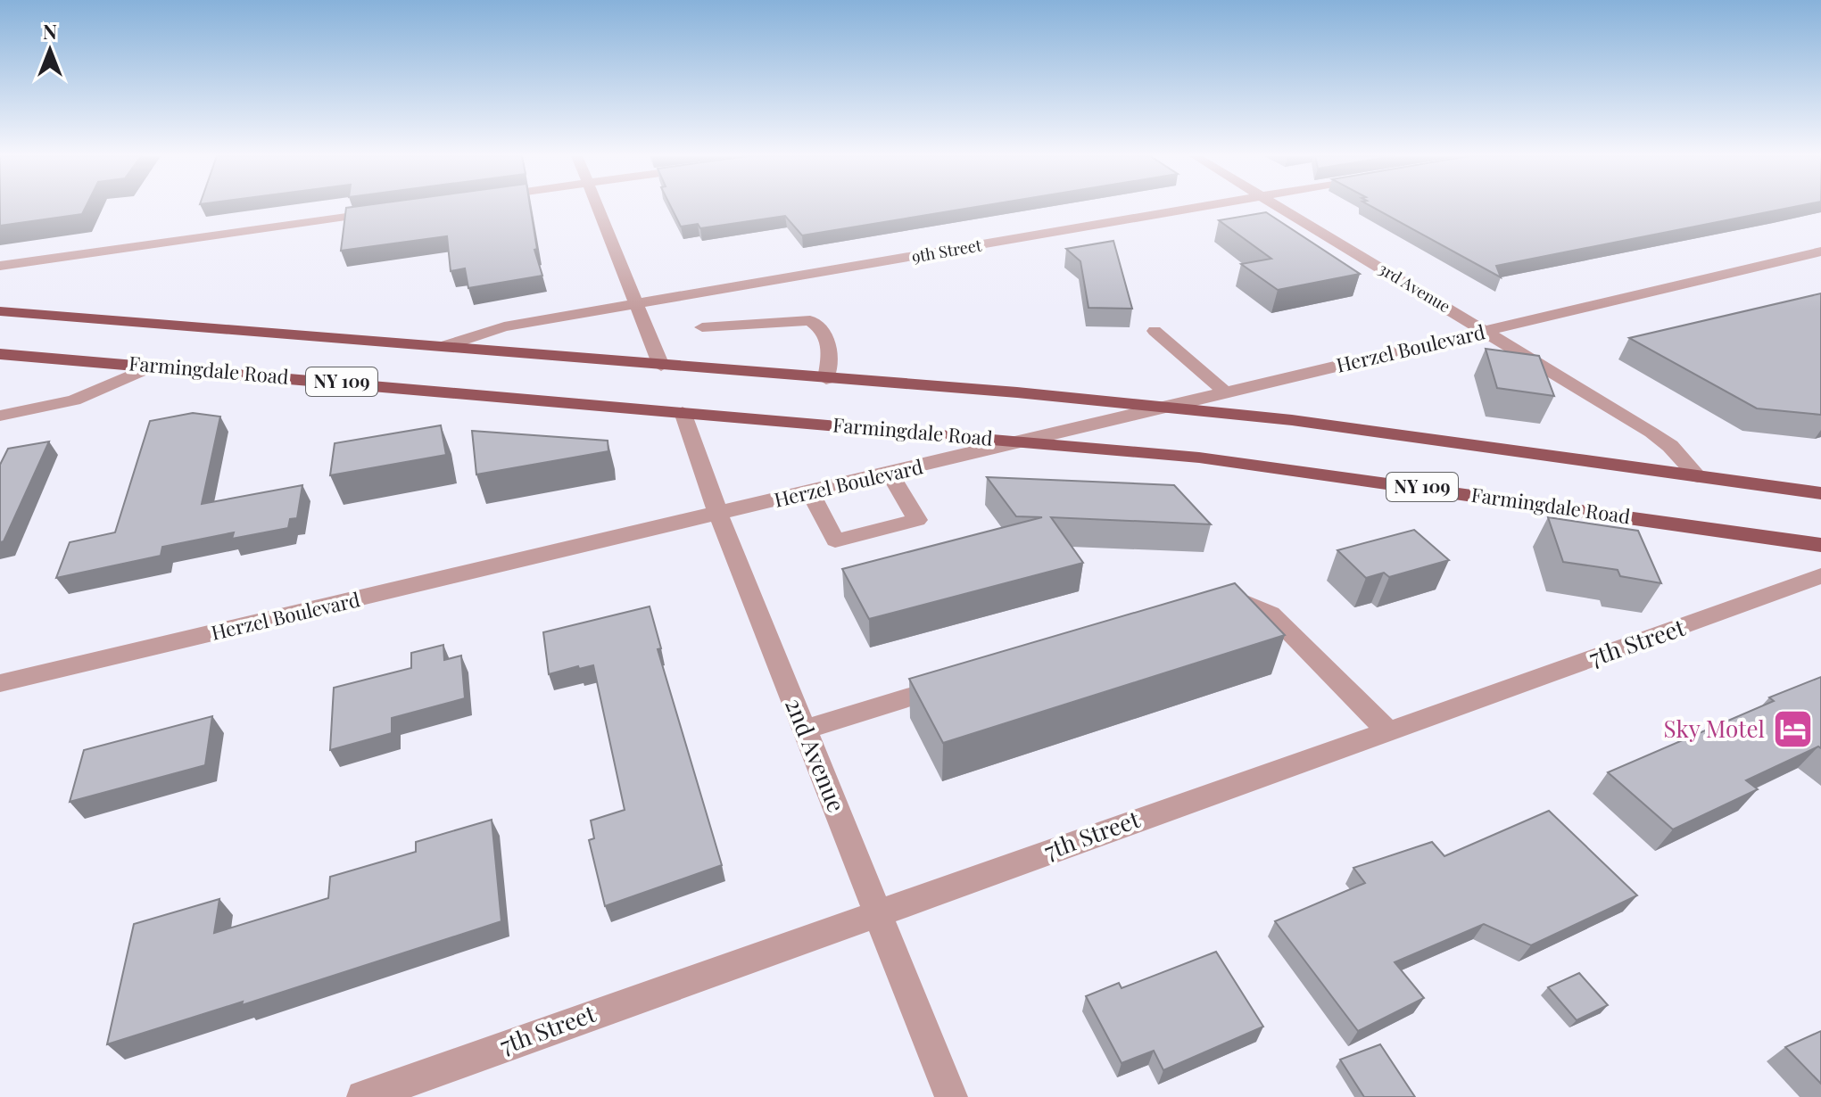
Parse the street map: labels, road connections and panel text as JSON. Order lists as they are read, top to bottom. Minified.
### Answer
{"streets":{"main road":["Farmingdale Road","NY 109"],"street":["9th Street","3rd Avenue","Herzel Boulevard","7th Street","2nd Avenue"]},"crossings":[["9th Street","NY 109"],["3rd Avenue","Herzel Boulevard"],["3rd Avenue","NY 109"],["Herzel Boulevard","Farmingdale Road"],["Herzel Boulevard","NY 109"],["Herzel Boulevard","2nd Avenue"],["Farmingdale Road","2nd Avenue"],["7th Street","2nd Avenue"]],"places":{"hotel":["Sky Motel"]},"north":"top"}
